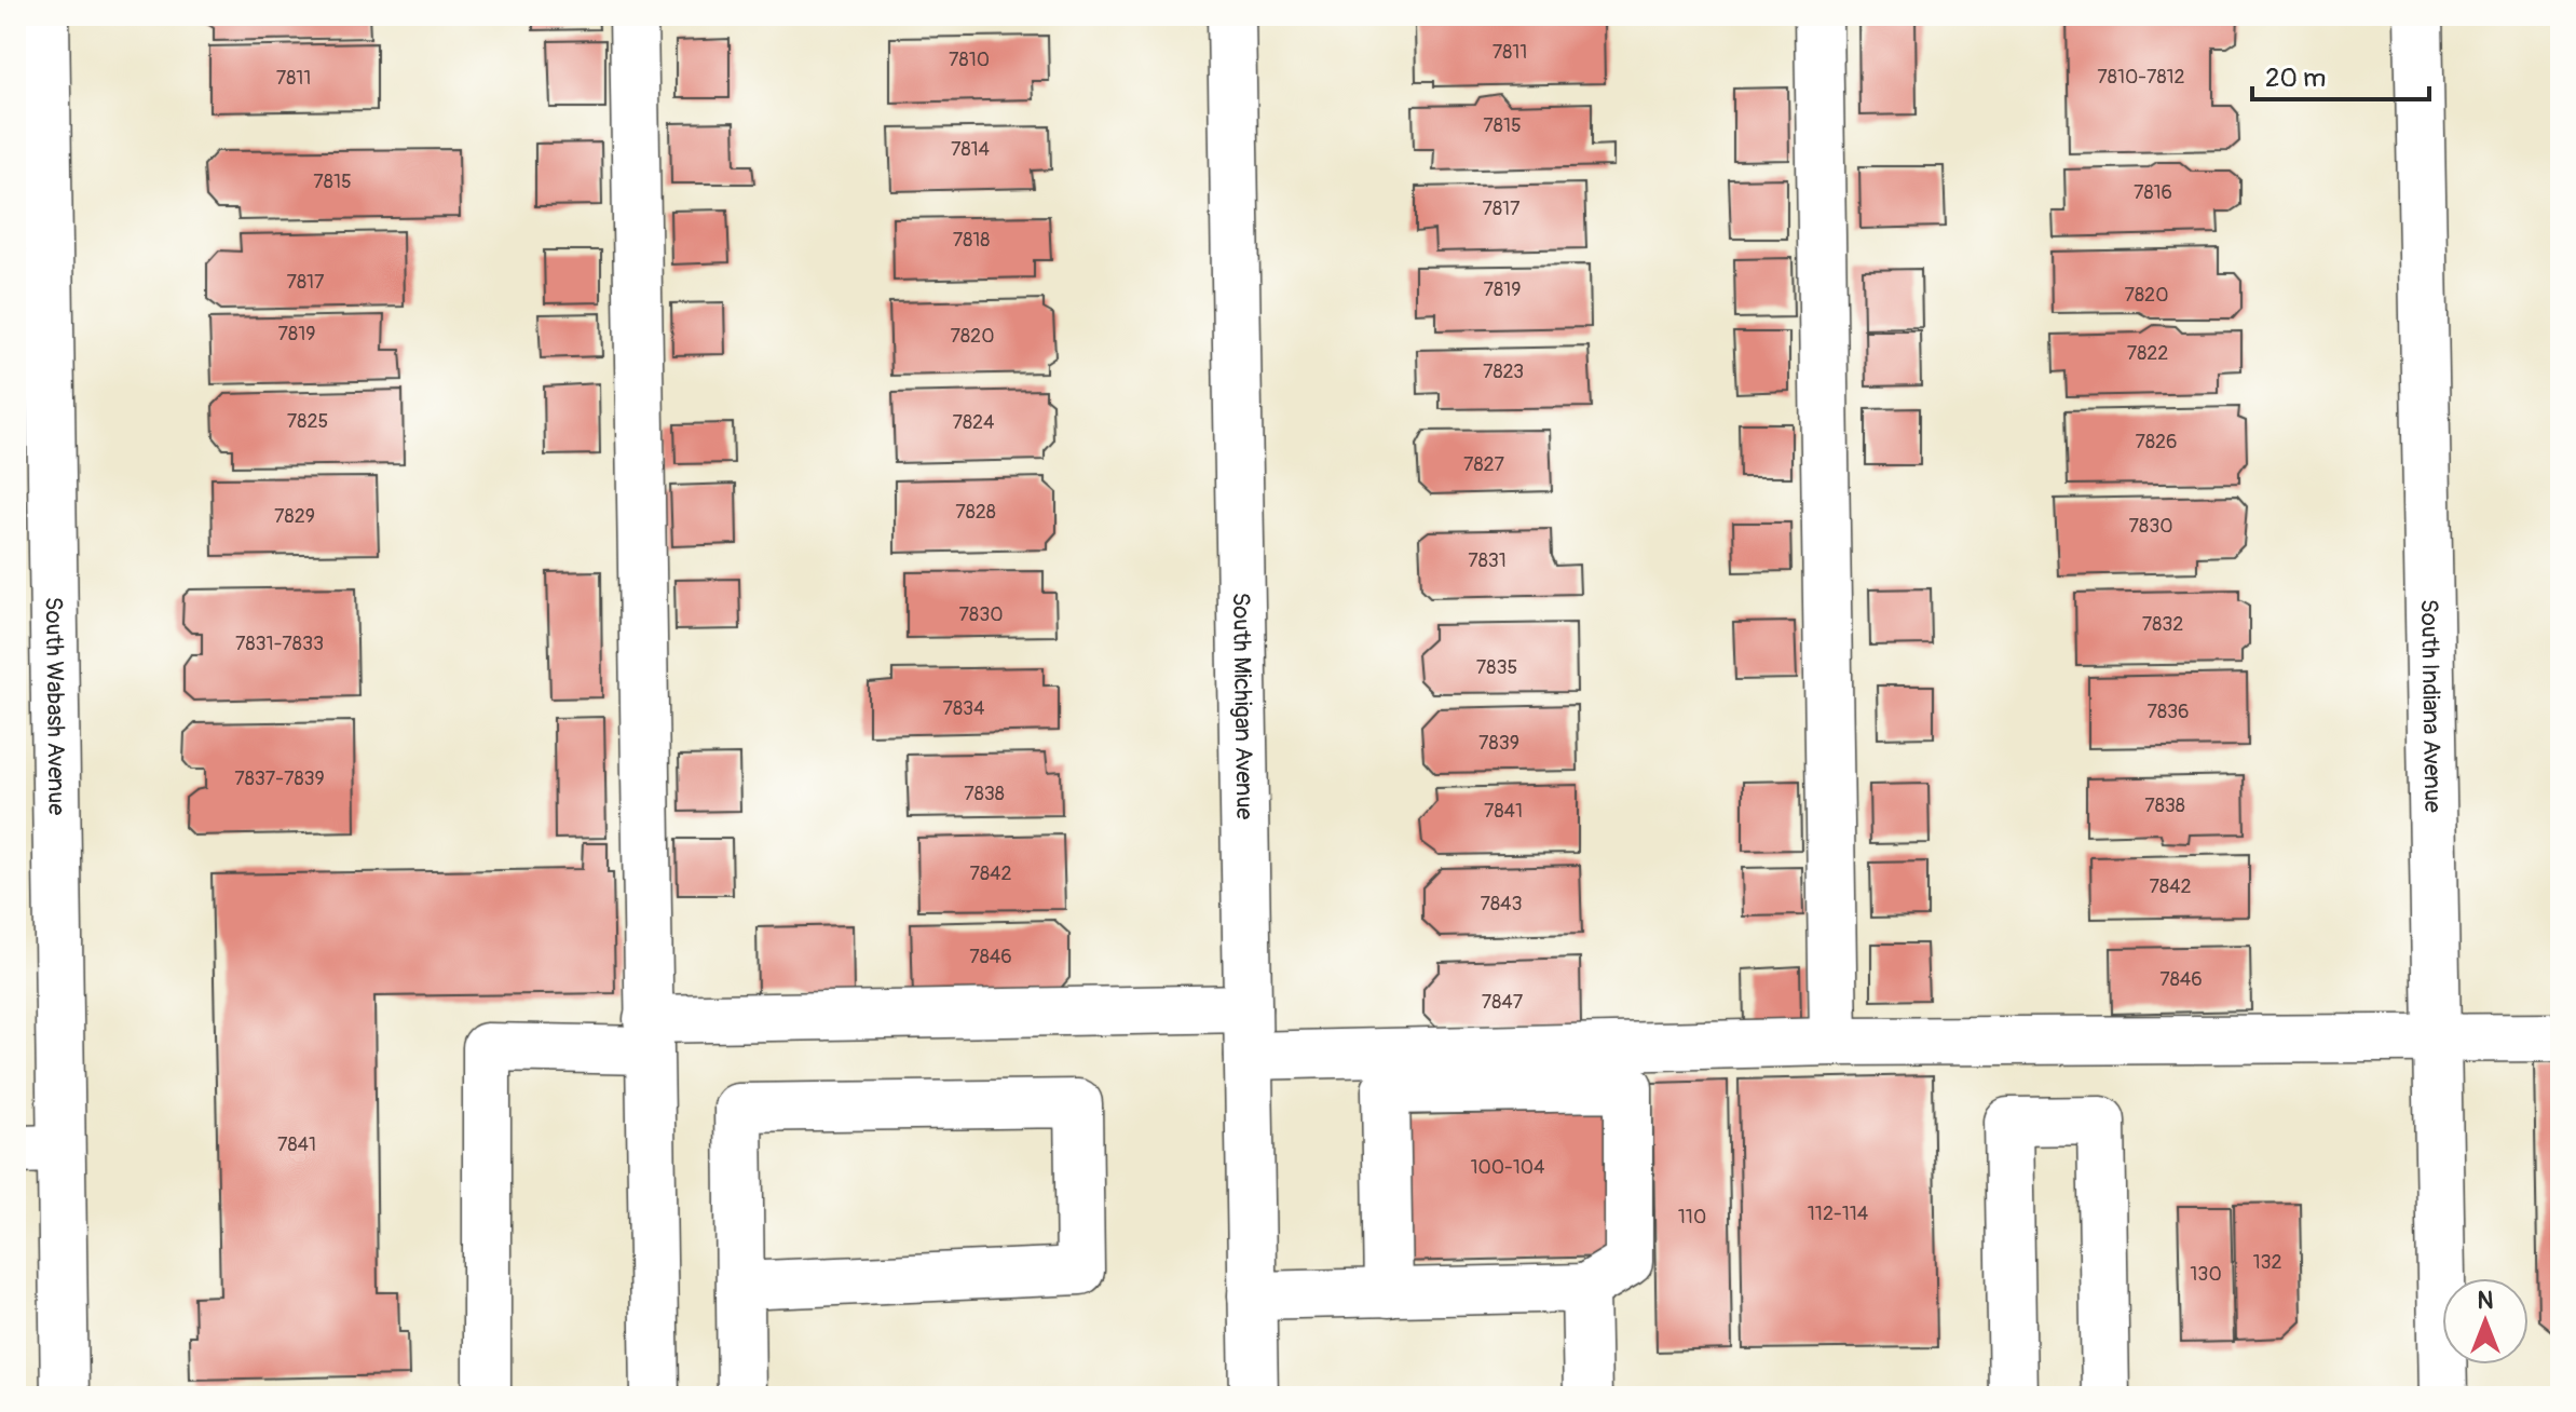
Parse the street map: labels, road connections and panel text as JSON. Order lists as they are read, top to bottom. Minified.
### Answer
{"streets":{"street":["South Wabash Avenue","South Michigan Avenue","South Indiana Avenue"]},"house_numbers":["7811","7810","7810-7812","7811","7815","7814","7815","7816","7817","7818","7817","7819","7820","7819","7820","7822","7823","7825","7824","7826","7827","7828","7829","7830","7831","7830","7832","7831-7833","7835","7834","7836","7839","7837-7839","7838","7838","7841","7842","7842","7843","7846","7846","7847","7841","100-104","112-114","110","132","130"],"scale_bar":"20 m","north":"top"}
